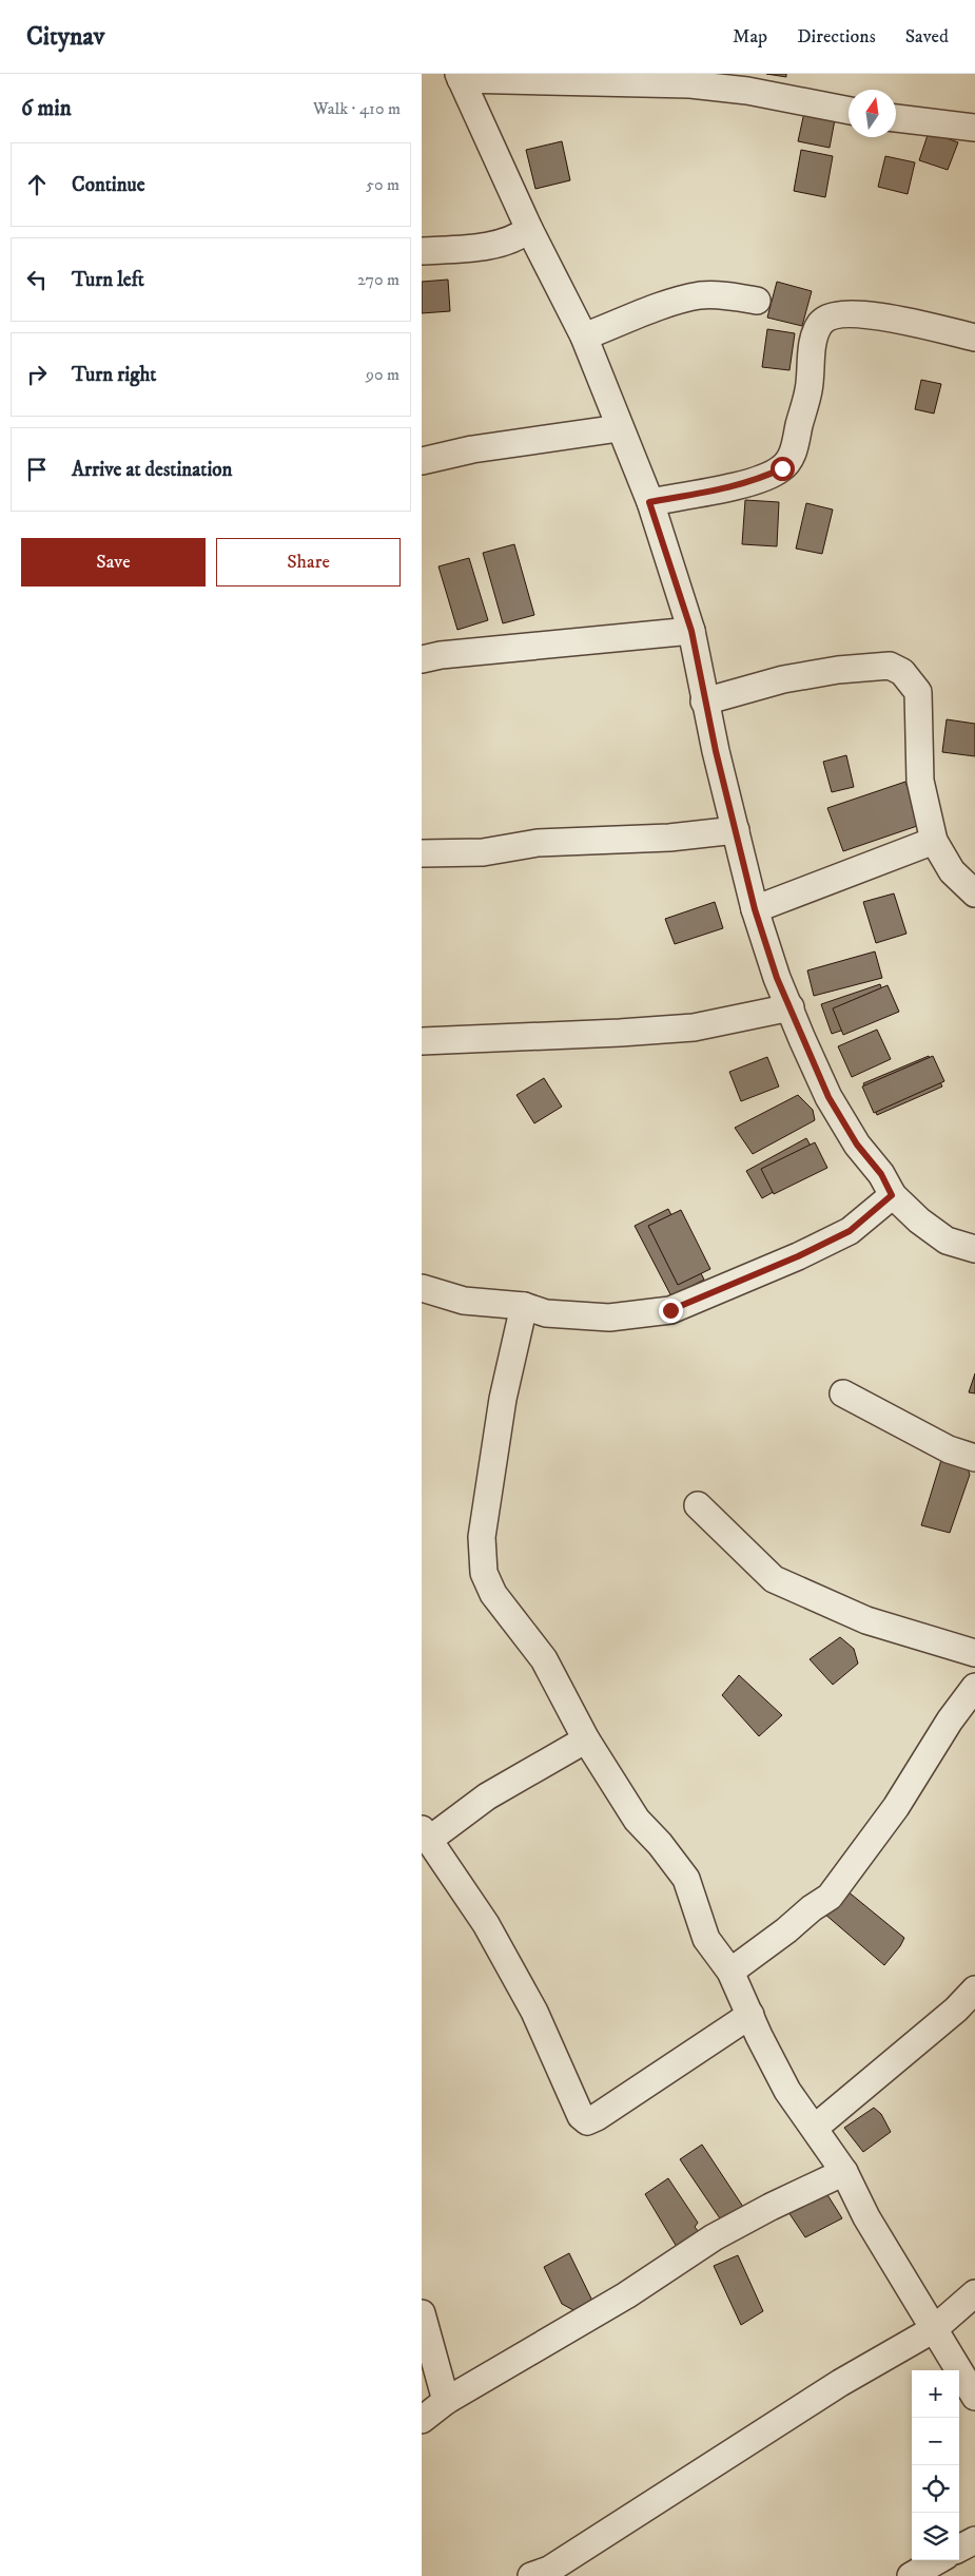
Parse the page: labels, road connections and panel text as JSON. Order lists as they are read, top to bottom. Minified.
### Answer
{"north":"top","page":{"header":"Citynav","nav":["Map","Directions","Saved"],"heading":["6 min","Walk · 410 m"],"list":[["Continue","50 m"],["Turn left","270 m"],["Turn right","90 m"],"Arrive at destination"],"buttons":["Save","Share"],"map_buttons":["+","−"]}}
